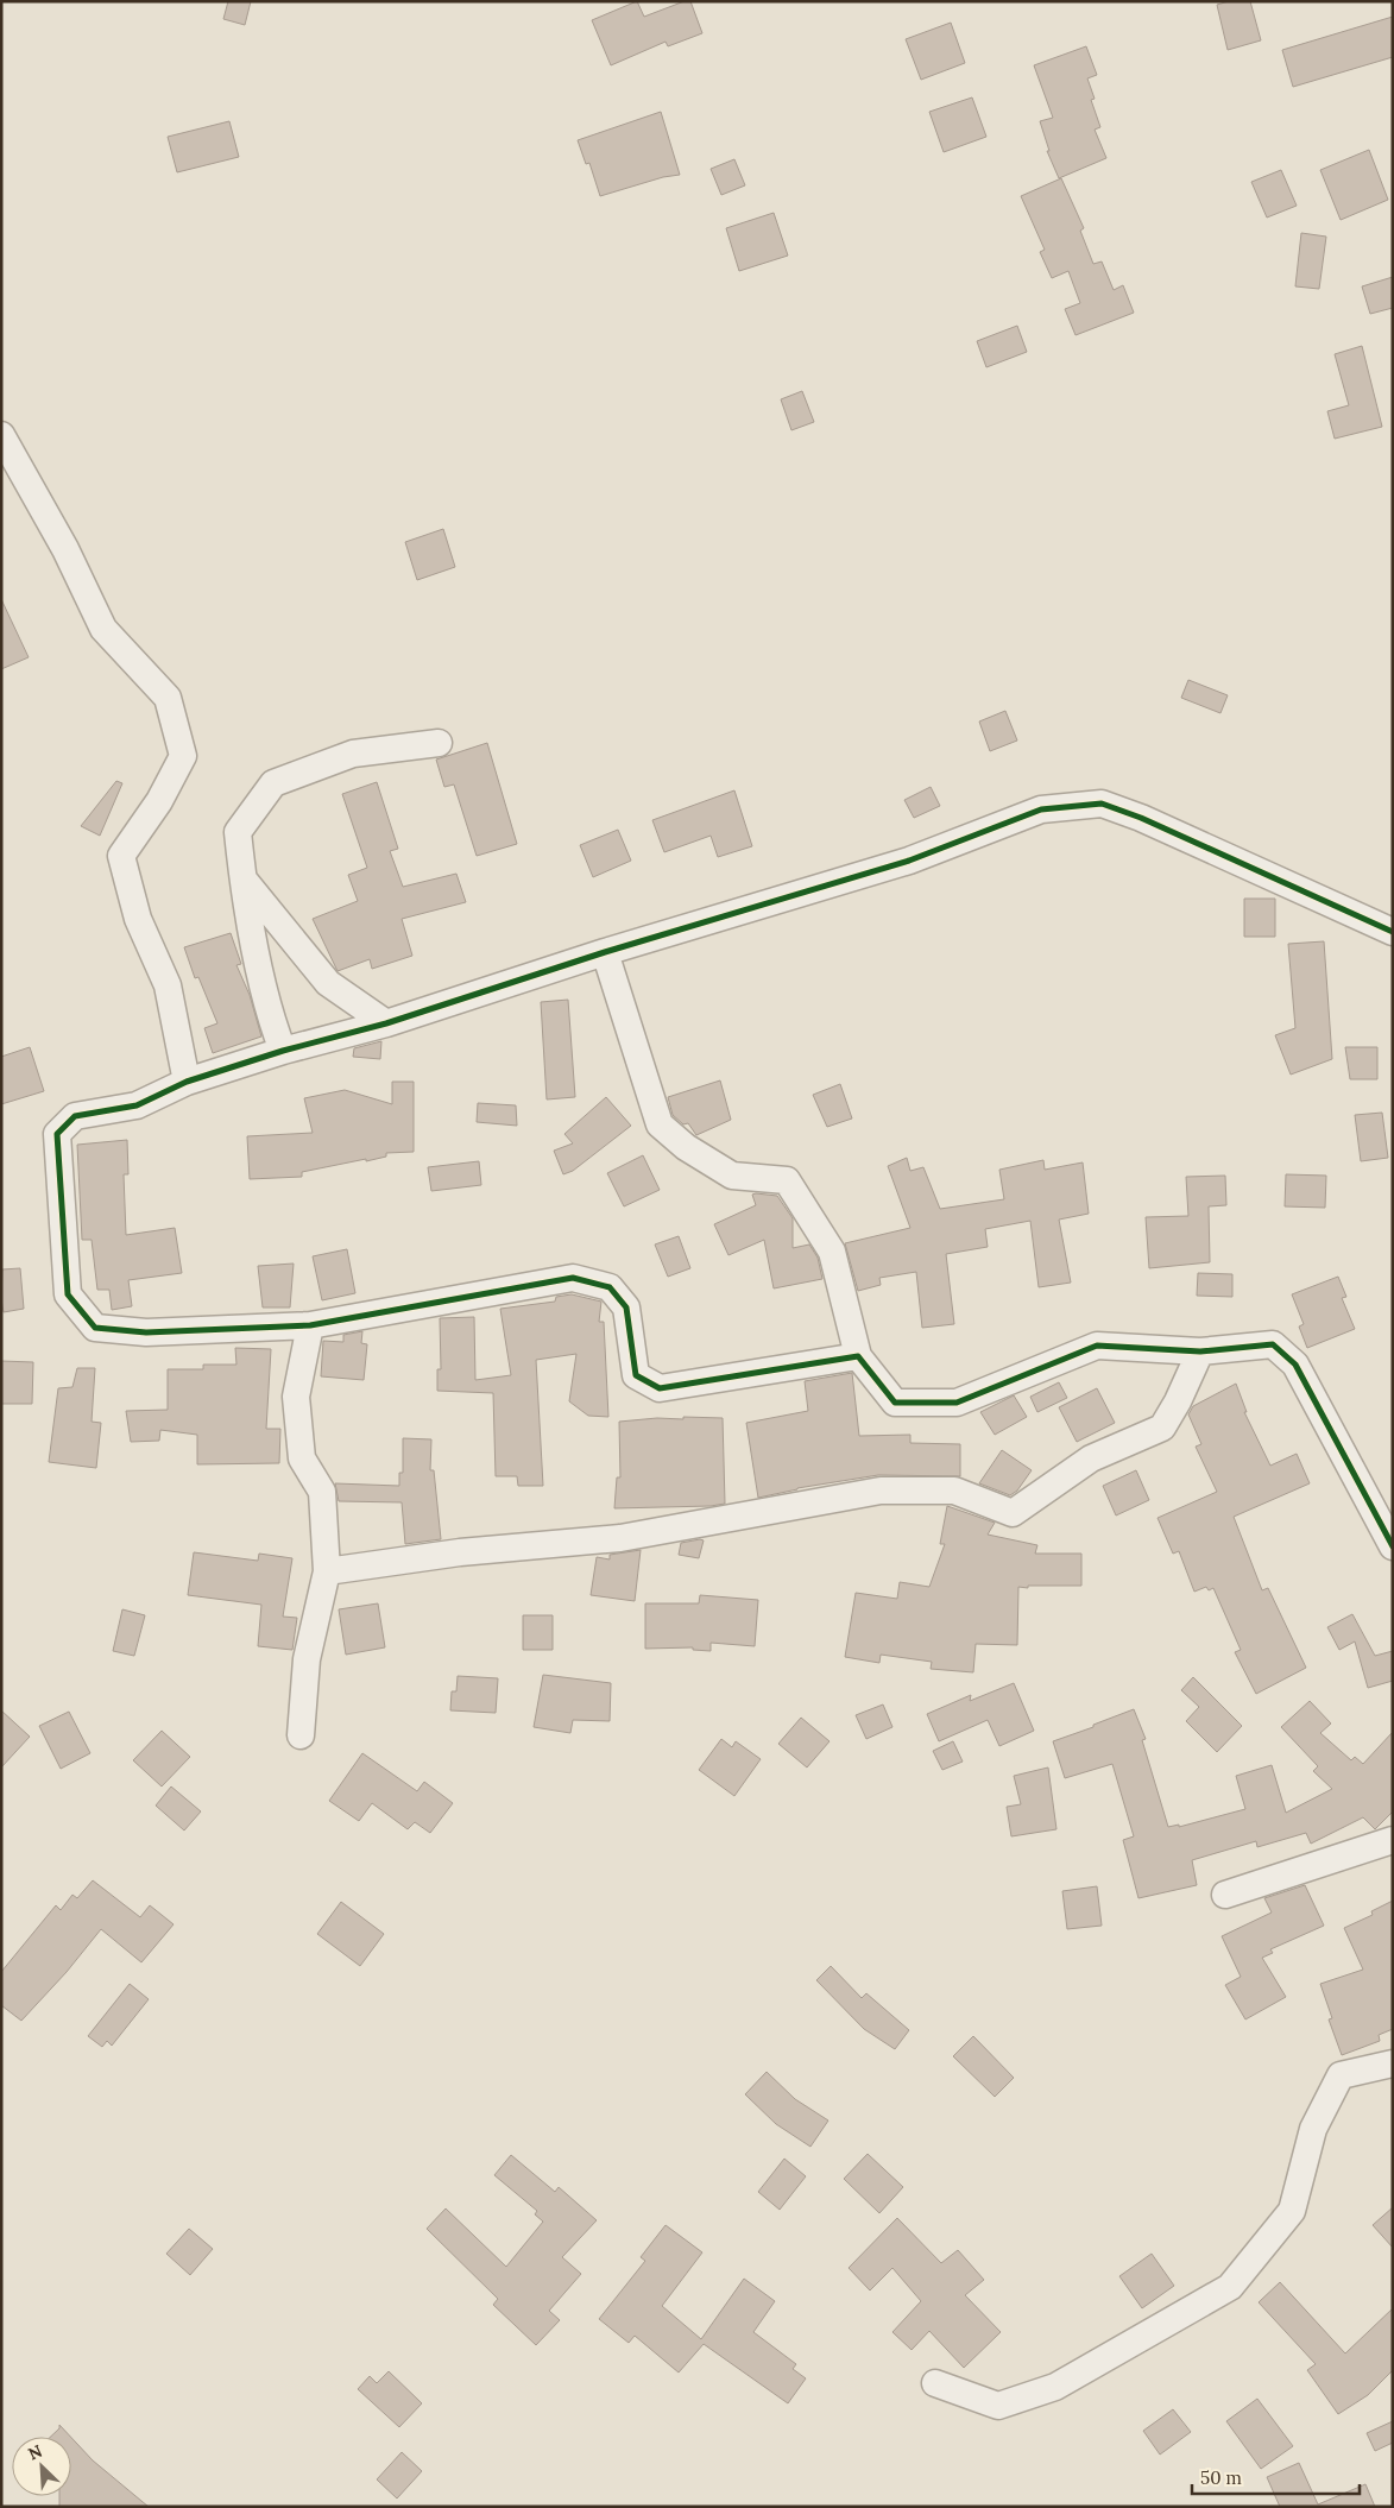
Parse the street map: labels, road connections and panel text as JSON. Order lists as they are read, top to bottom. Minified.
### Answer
{"scale_bar":"50 m","north":"top left"}
